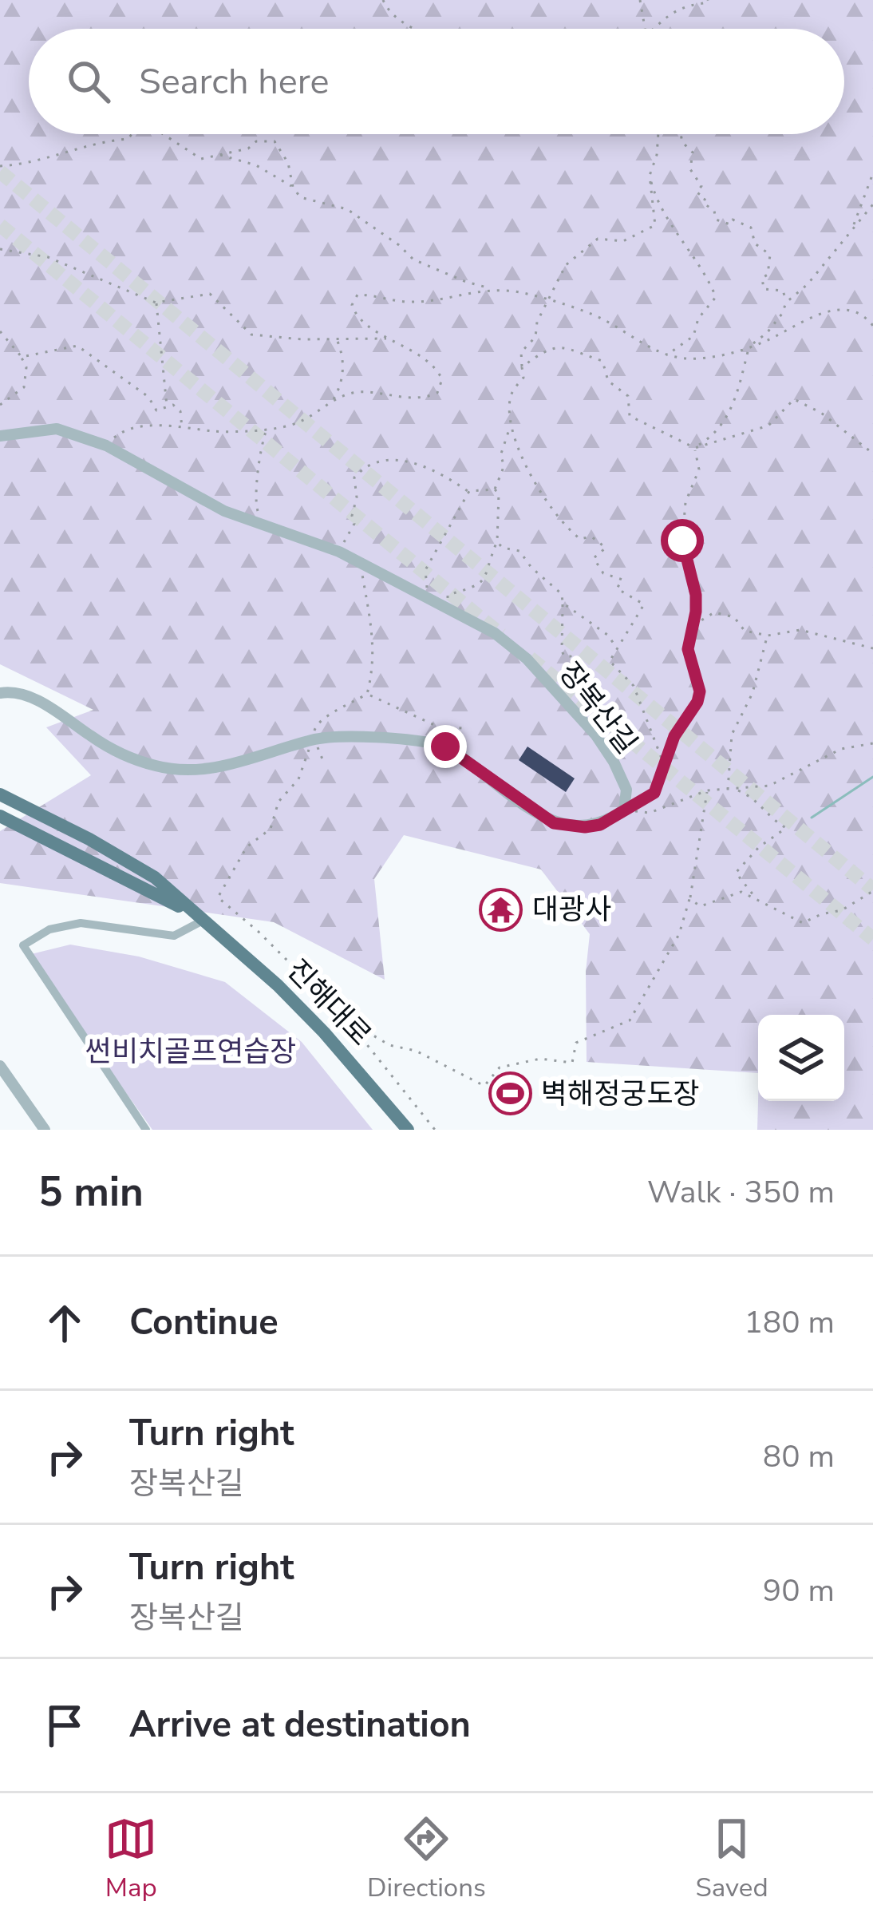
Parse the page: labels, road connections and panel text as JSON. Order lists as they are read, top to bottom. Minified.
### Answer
{"streets":{"main road":["진해대로"],"street":["장복산길"]},"parks":["썬비치골프연습장"],"places":{"temple":["대광사"],"sports":["벽해정궁도장"]},"page":{"search":"Search here","heading":["5 min","Walk · 350 m"],"list":[["Continue","180 m"],["Turn right","장복산길","80 m"],["Turn right","장복산길","90 m"],"Arrive at destination"],"nav":["Map","Directions","Saved"]}}
